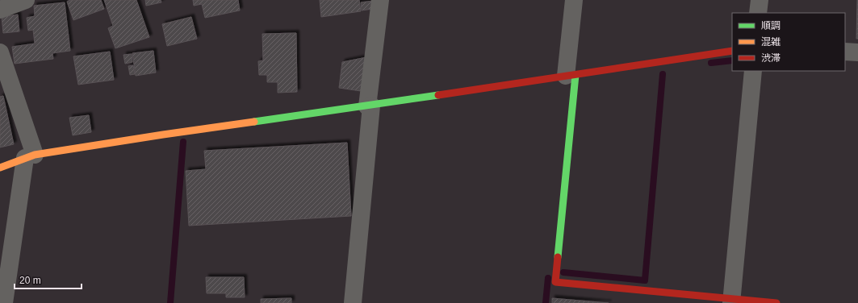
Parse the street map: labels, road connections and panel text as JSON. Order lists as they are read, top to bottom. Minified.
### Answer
{"legend":["順調","混雑","渋滞"],"scale_bar":"20 m"}
